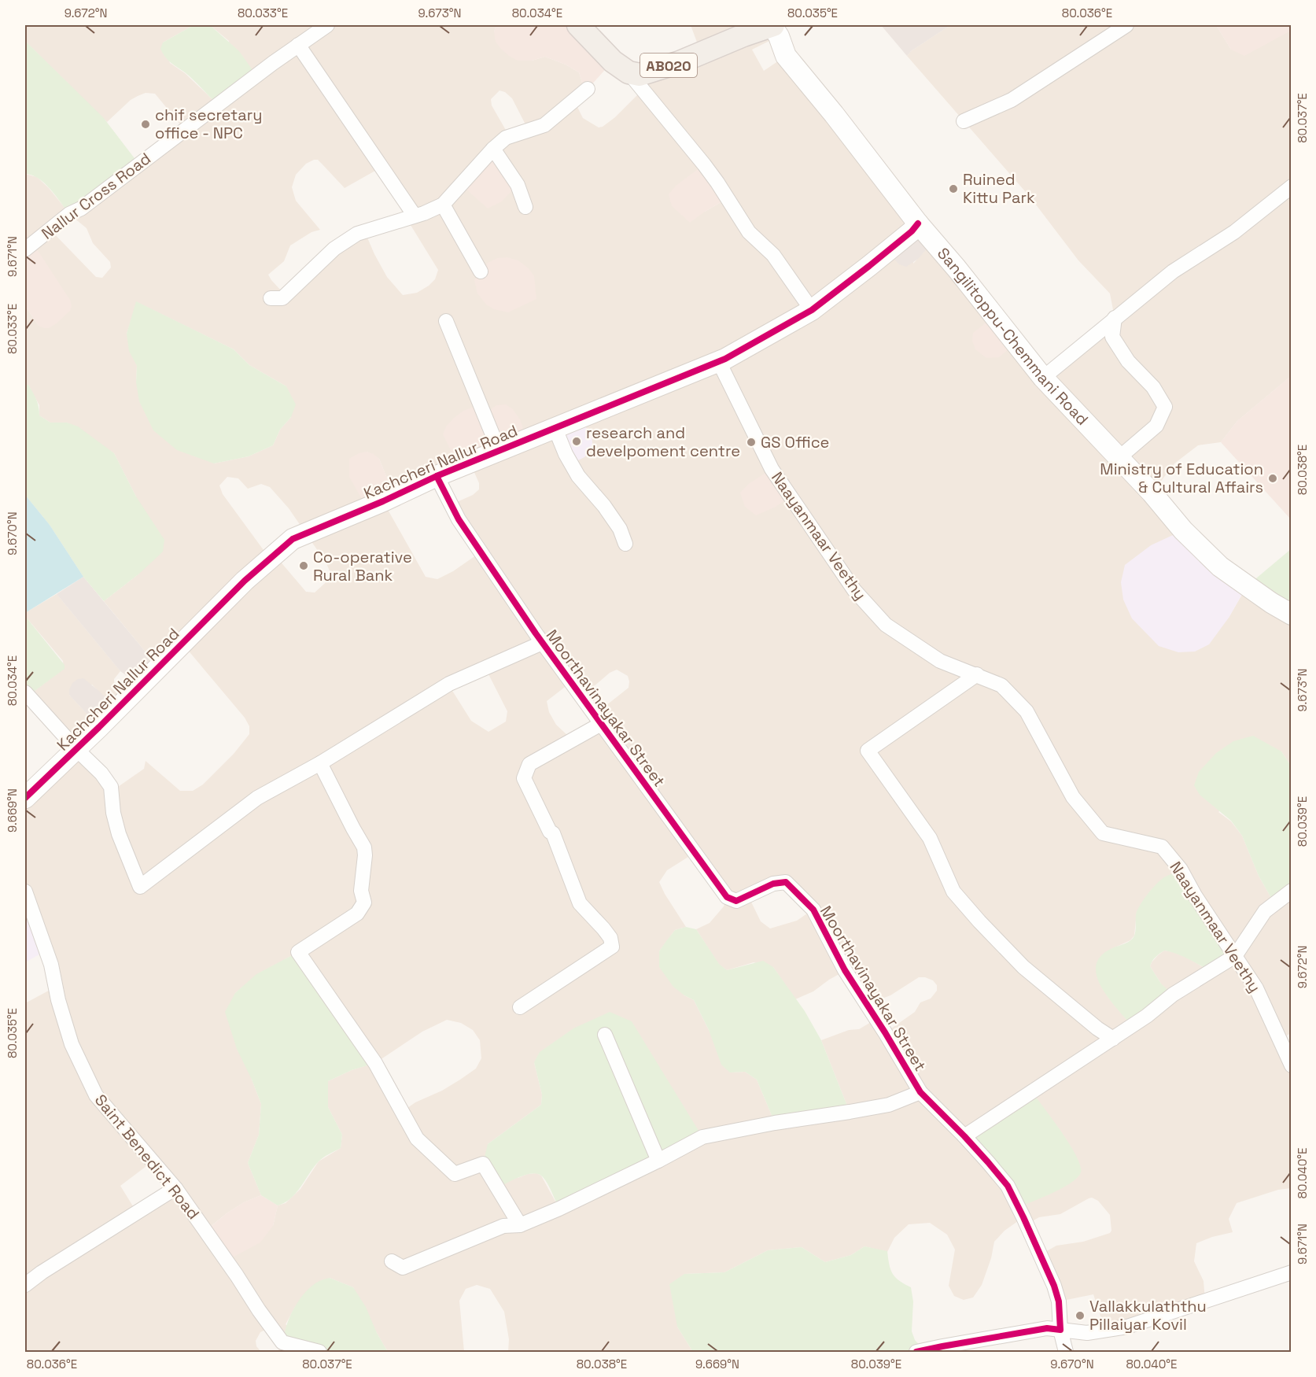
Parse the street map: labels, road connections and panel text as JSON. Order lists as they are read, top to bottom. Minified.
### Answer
{"streets":{"main road":["AB020"],"street":["Nallur Cross Road","Sangilitoppu-Chemmani Road","Kachcheri Nallur Road","Naayanmaar Veethy","Moorthavinayakar Street","Saint Benedict Road"]},"crossings":[["AB020","Sangilitoppu-Chemmani Road"],["Sangilitoppu-Chemmani Road","Kachcheri Nallur Road"],["Kachcheri Nallur Road","Naayanmaar Veethy"],["Kachcheri Nallur Road","Moorthavinayakar Street"]],"places":["chif secretary office - NPC","Ruined Kittu Park","research and develpoment centre","GS Office","Ministry of Education & Cultural Affairs","Co-operative Rural Bank","Vallakkulaththu Pillaiyar Kovil"],"coordinates":["9.672°N","80.033°E","9.673°N","80.034°E","80.035°E","80.036°E","80.037°E","9.671°N","80.038°E","9.670°N","9.669°N","80.039°E","80.040°E"]}
